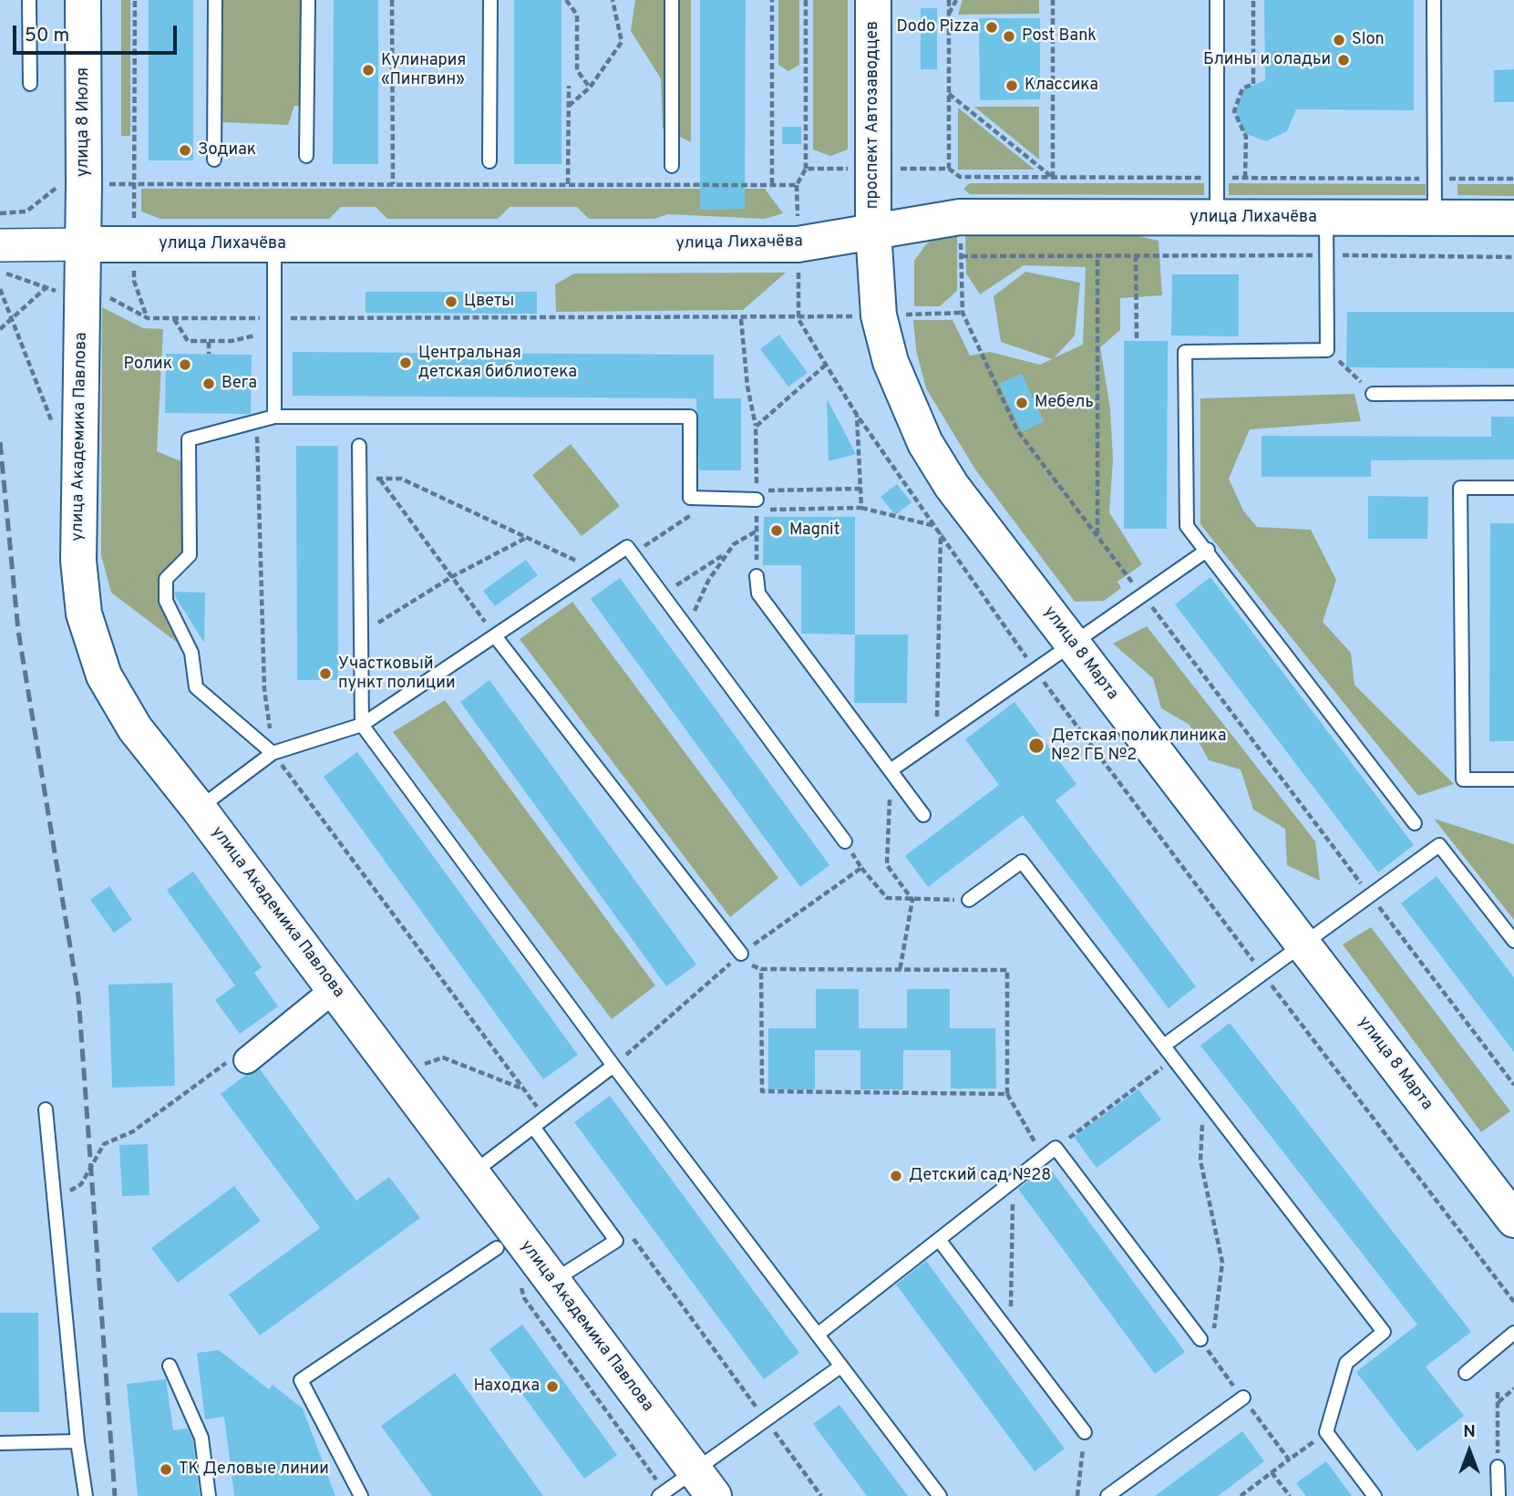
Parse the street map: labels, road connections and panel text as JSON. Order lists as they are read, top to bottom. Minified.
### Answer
{"streets":{"main road":["проспект Автозаводцев","улица 8 Июля","улица Лихачёва","улица Академика Павлова","улица 8 Марта"]},"crossings":[["проспект Автозаводцев","улица Лихачёва"],["проспект Автозаводцев","улица 8 Марта"],["улица 8 Июля","улица Лихачёва"],["улица 8 Июля","улица Академика Павлова"],["улица Лихачёва","улица Академика Павлова"],["улица Лихачёва","улица 8 Марта"]],"places":["Dodo Pizza","Post Bank","Slon","Блины и оладьи","Кулинария «Пингвин»","Классика","Зодиак","Цветы","Центральная детская библиотека","Ролик","Вега","Мебель","Magnit","Участковый пункт полиции","Детская поликлиника №2 ГБ №2","Детский сад №28","Находка","ТК Деловые линии"],"scale_bar":"50 m","north":"top"}
